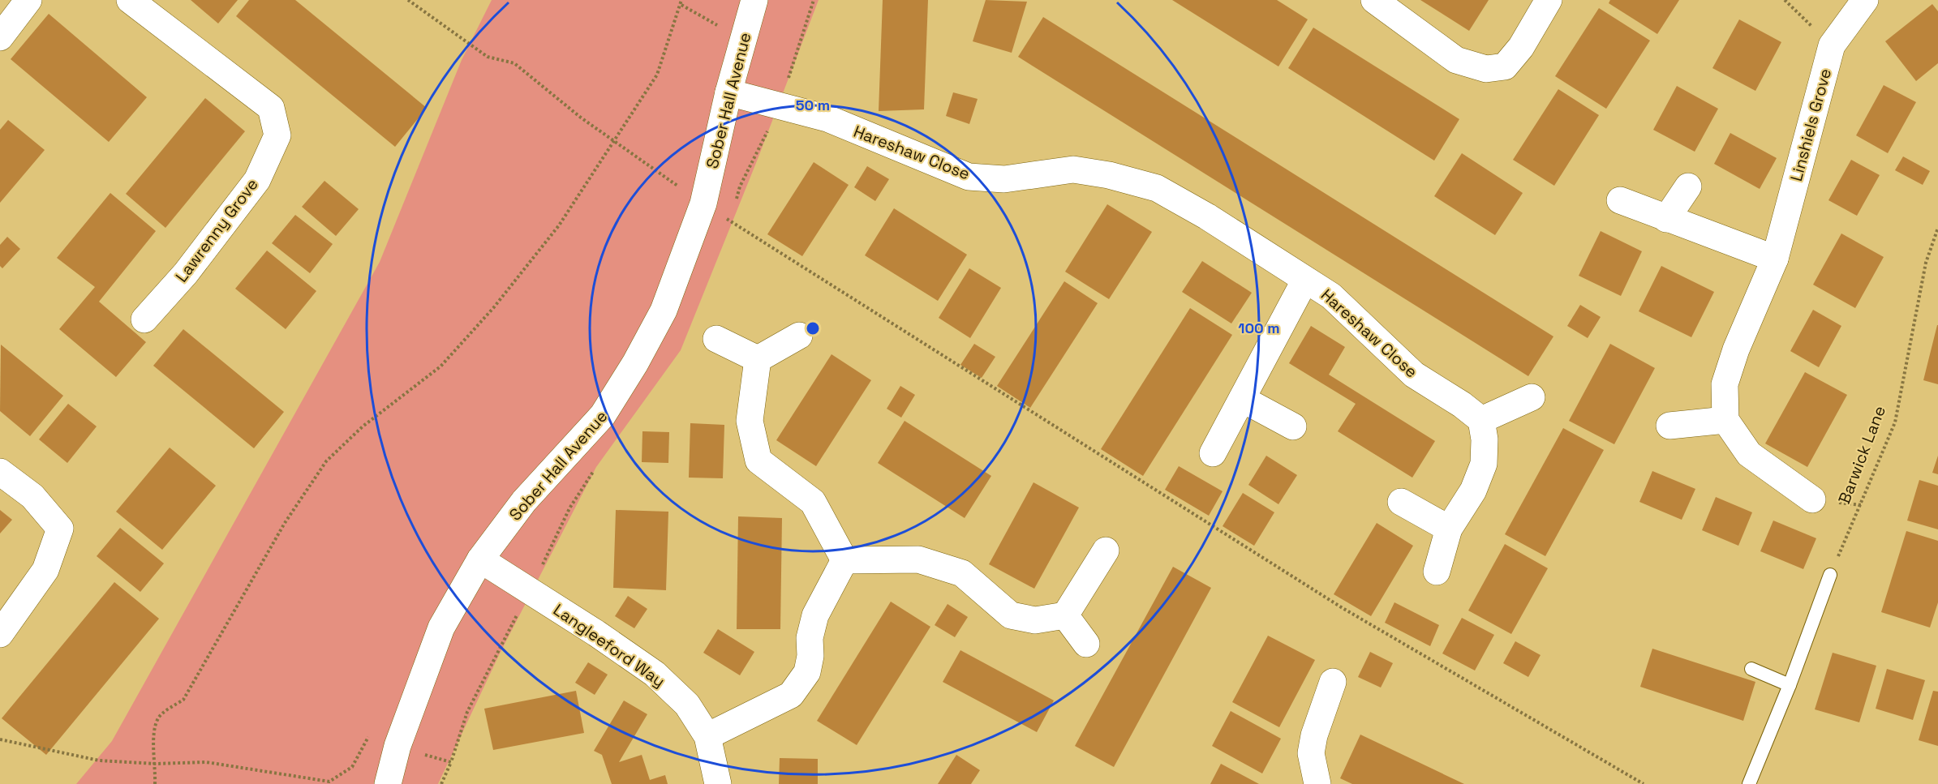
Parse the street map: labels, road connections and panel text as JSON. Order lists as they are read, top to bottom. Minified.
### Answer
{"streets":{"street":["Sober Hall Avenue","Linshiels Grove","Hareshaw Close","Lawrenny Grove","Langleeford Way"],"path":["Barwick Lane"]},"crossings":[["Sober Hall Avenue","Hareshaw Close"],["Sober Hall Avenue","Langleeford Way"]],"rings":["50 m","100 m"]}
